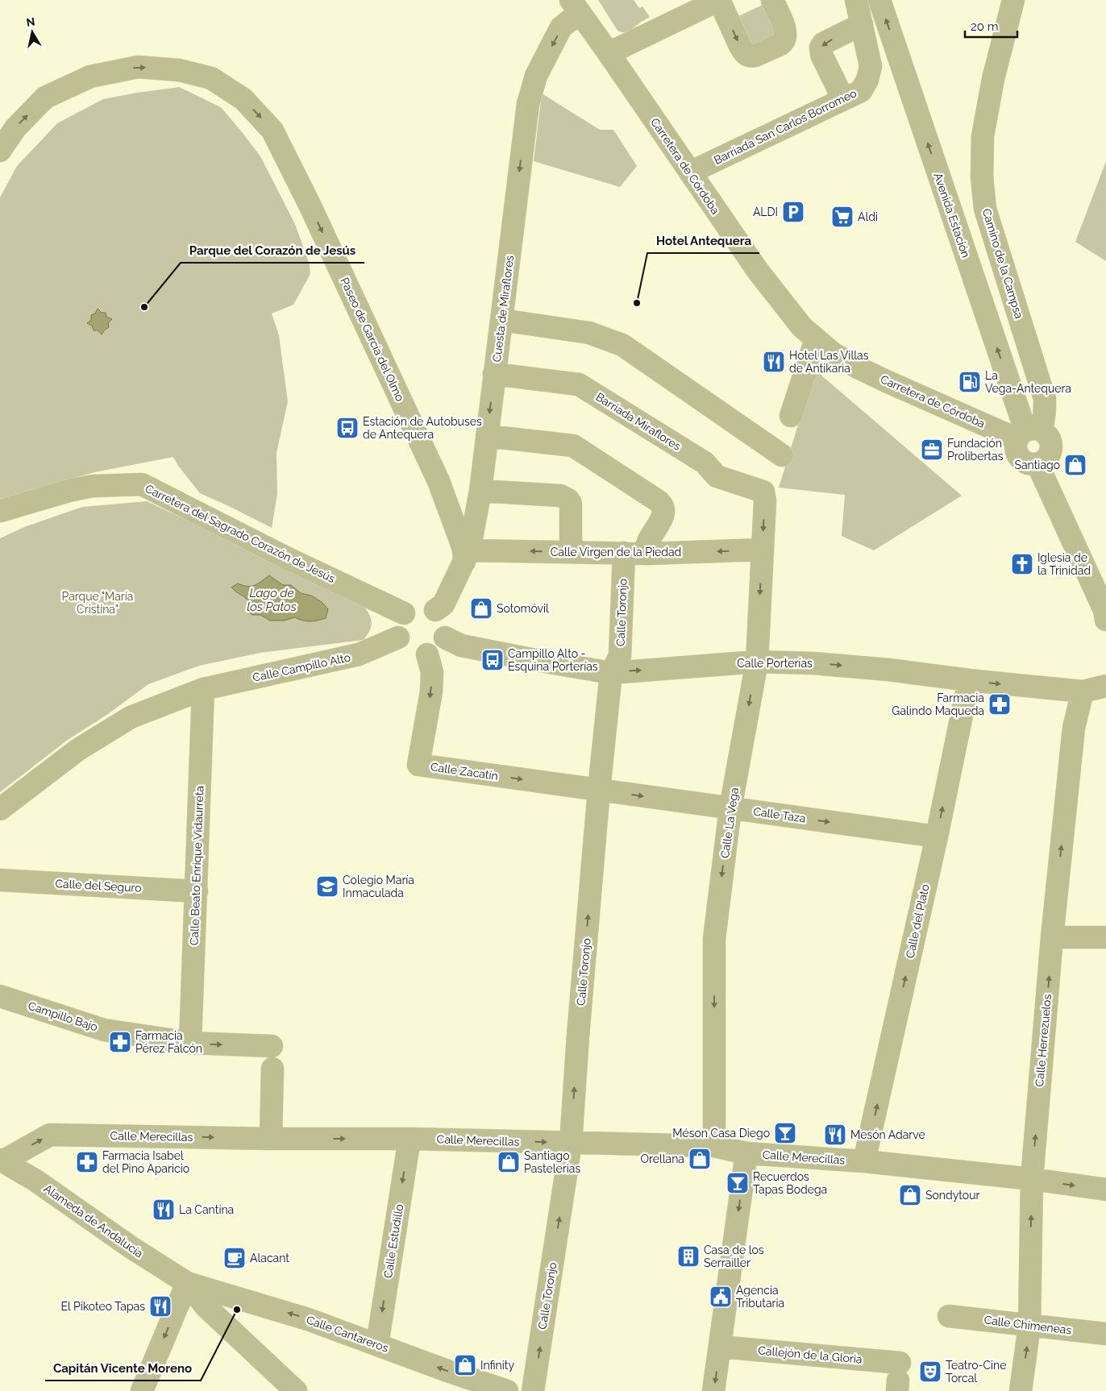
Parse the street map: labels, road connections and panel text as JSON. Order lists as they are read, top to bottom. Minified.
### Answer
{"streets":{"street":["Barriada San Carlos Borromeo","Carretera de Córdoba","Avenida Estación","Camino de la Campsa","Cuesta de Miraflores","Paseo de García del Olmo","Barriada Miraflores","Carretera del Sagrado Corazón de Jesús","Calle Virgen de la Piedad","Calle Toronjo","Calle Porterías","Calle Campillo Alto","Calle Zacatín","Calle Taza","Calle La Vega","Calle Beato Enrique Vidaurreta","Calle del Seguro","Calle del Plato","Campillo Bajo","Calle Herrezuelos","Calle Merecillas","Alameda de Andalucía","Calle Estudillo","Calle Chimeneas","Calle Cantareros","Callejón de la Gloria"]},"crossings":[["Barriada San Carlos Borromeo","Carretera de Córdoba"],["Carretera de Córdoba","Avenida Estación"],["Carretera de Córdoba","Camino de la Campsa"],["Carretera de Córdoba","Cuesta de Miraflores"],["Avenida Estación","Camino de la Campsa"],["Cuesta de Miraflores","Paseo de García del Olmo"],["Cuesta de Miraflores","Barriada Miraflores"],["Cuesta de Miraflores","Carretera del Sagrado Corazón de Jesús"],["Cuesta de Miraflores","Calle Virgen de la Piedad"],["Cuesta de Miraflores","Calle Porterías"],["Cuesta de Miraflores","Calle Campillo Alto"],["Cuesta de Miraflores","Calle Zacatín"],["Paseo de García del Olmo","Calle Virgen de la Piedad"],["Barriada Miraflores","Calle La Vega"],["Carretera del Sagrado Corazón de Jesús","Calle Porterías"],["Carretera del Sagrado Corazón de Jesús","Calle Campillo Alto"],["Carretera del Sagrado Corazón de Jesús","Calle Zacatín"],["Calle Virgen de la Piedad","Calle Toronjo"],["Calle Virgen de la Piedad","Calle La Vega"],["Calle Toronjo","Calle Porterías"],["Calle Toronjo","Calle Zacatín"],["Calle Toronjo","Calle Taza"],["Calle Toronjo","Calle Merecillas"],["Calle Porterías","Calle Campillo Alto"],["Calle Porterías","Calle Zacatín"],["Calle Porterías","Calle La Vega"],["Calle Porterías","Calle del Plato"],["Calle Porterías","Calle Herrezuelos"],["Calle Campillo Alto","Calle Zacatín"],["Calle Campillo Alto","Calle Beato Enrique Vidaurreta"],["Calle Zacatín","Calle Taza"],["Calle Taza","Calle La Vega"],["Calle Taza","Calle del Plato"],["Calle La Vega","Calle Merecillas"],["Calle Beato Enrique Vidaurreta","Calle del Seguro"],["Calle Beato Enrique Vidaurreta","Campillo Bajo"],["Calle del Plato","Calle Merecillas"],["Calle Herrezuelos","Calle Merecillas"],["Calle Herrezuelos","Calle Chimeneas"],["Calle Merecillas","Alameda de Andalucía"],["Calle Merecillas","Calle Estudillo"],["Alameda de Andalucía","Calle Cantareros"],["Calle Estudillo","Calle Cantareros"]],"one_way":["Avenida Estación","Cuesta de Miraflores","Calle Virgen de la Piedad","Calle Porterías","Calle Taza","Calle La Vega","Calle del Plato","Calle Herrezuelos","Calle Merecillas","Calle Estudillo","Calle Cantareros"],"water":["Lago de los Patos"],"parks":["Parque \"María Cristina\""],"places":{"parking":["ALDI"],"supermarket":["Aldi"],"other":["Hotel Antequera","Parque del Corazón de Jesús","Capitán Vicente Moreno"],"restaurant":["Hotel Las Villas de Antikaria","Mesón Adarve","La Cantina","El Pikoteo Tapas"],"fuel station":["La Vega-Antequera"],"bus stop":["Estación de Autobuses de Antequera","Campillo Alto - Esquina Porterías"],"office":["Fundación Prolibertas"],"shop":["Santiago","Sotomóvil","Orellana","Santiago Pastelerias","Sondytour","Infinity"],"church":["Iglesia de la Trinidad"],"pharmacy":["Farmacia Galindo Maqueda","Farmacia Pérez Falcón","Farmacia Isabel del Pino Aparicio"],"school or university":["Colegio María Inmaculada"],"bar":["Méson Casa Diego","Recuerdos Tapas Bodega"],"building":["Casa de los Serrailler"],"cafe":["Alacant"],"public building":["Agencia Tributaria"],"theatre":["Teatro-Cine Torcal"]},"scale_bar":"20 m","north":"top"}
